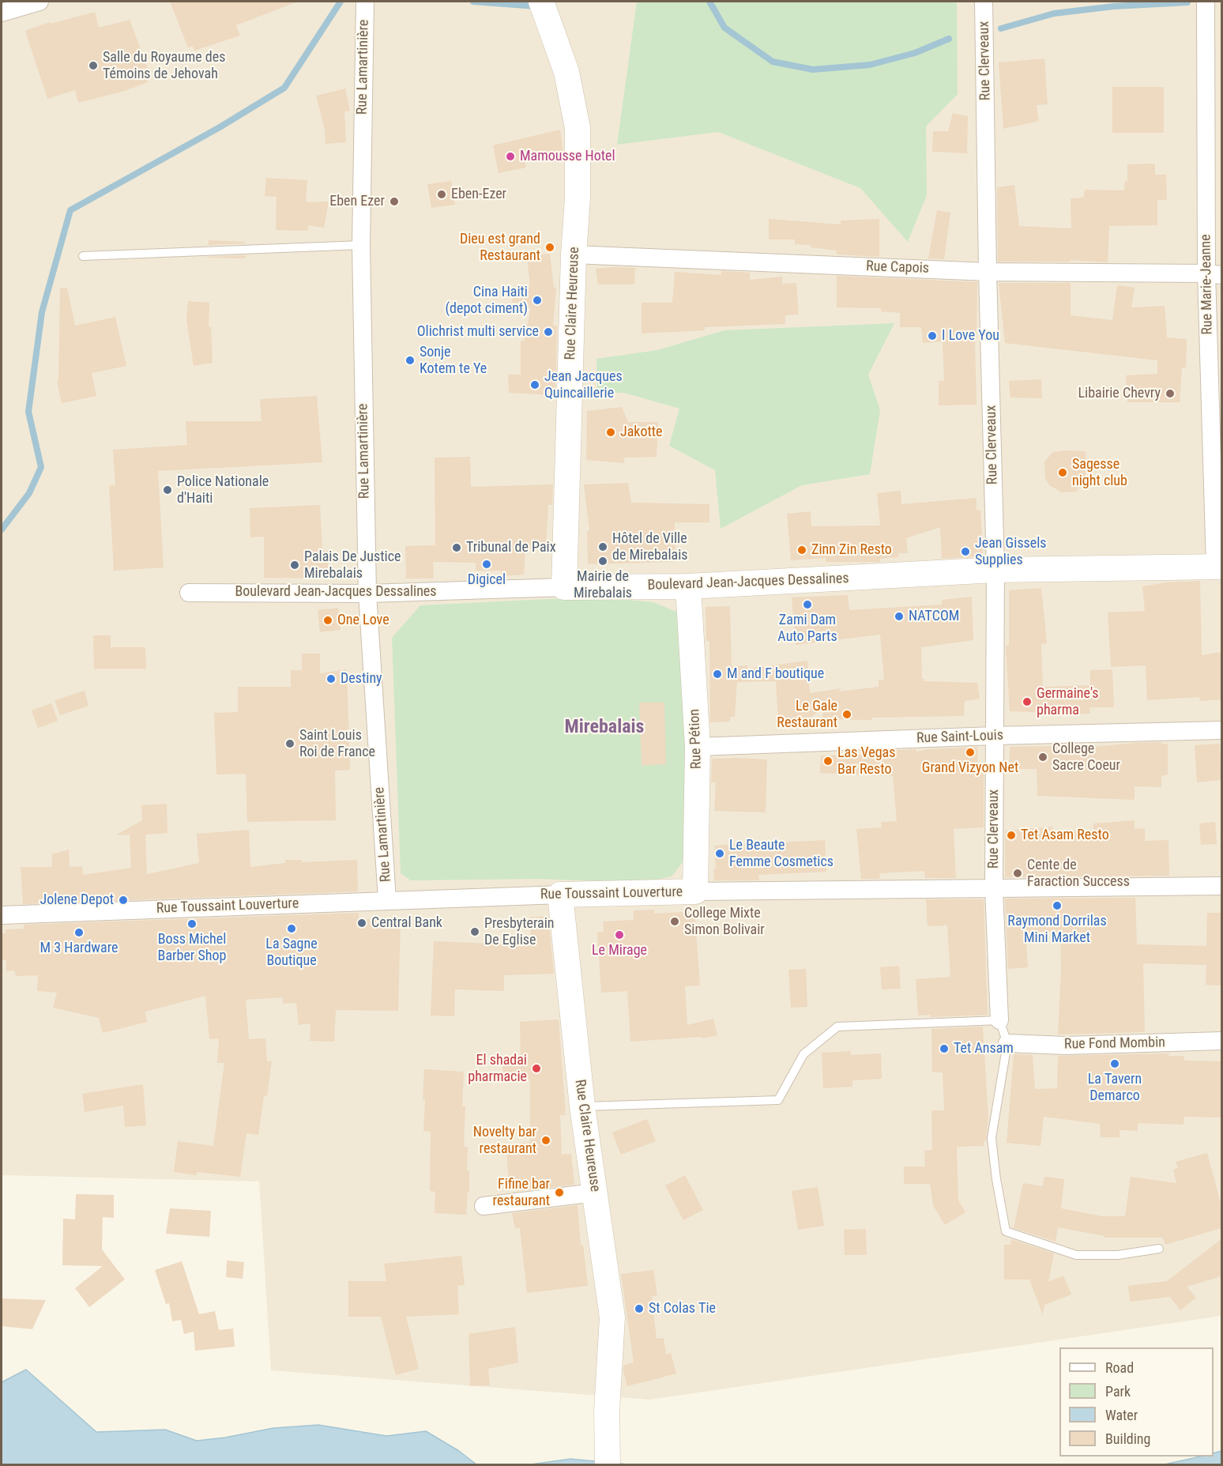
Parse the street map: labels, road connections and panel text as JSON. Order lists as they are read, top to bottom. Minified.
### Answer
{"streets":{"main road":["Rue Claire Heureuse","Boulevard Jean-Jacques Dessalines","Rue Pétion","Rue Toussaint Louverture"],"street":["Rue Clerveaux","Rue Lamartinière","Rue Capois","Rue Marie-Jeanne","Rue Saint-Louis","Rue Fond Mombin"]},"crossings":[["Rue Clerveaux","Rue Capois"],["Rue Clerveaux","Boulevard Jean-Jacques Dessalines"],["Rue Clerveaux","Rue Saint-Louis"],["Rue Clerveaux","Rue Toussaint Louverture"],["Rue Lamartinière","Boulevard Jean-Jacques Dessalines"],["Rue Lamartinière","Rue Toussaint Louverture"],["Rue Capois","Rue Marie-Jeanne"],["Rue Capois","Rue Claire Heureuse"],["Rue Marie-Jeanne","Boulevard Jean-Jacques Dessalines"],["Rue Claire Heureuse","Boulevard Jean-Jacques Dessalines"],["Rue Claire Heureuse","Rue Toussaint Louverture"],["Boulevard Jean-Jacques Dessalines","Rue Pétion"],["Rue Saint-Louis","Rue Pétion"],["Rue Pétion","Rue Toussaint Louverture"]],"districts":["Mirebalais"],"places":["Salle du Royaume des Témoins de Jehovah","Mamousse Hotel","Eben-Ezer","Eben Ezer","Dieu est grand Restaurant","Cina Haiti (depot ciment)","Olichrist multi service","I Love You","Sonje Kotem te Ye","Jean Jacques Quincaillerie","Libairie Chevry","Jakotte","Sagesse night club","Police Nationale d'Haiti","Hôtel de Ville de Mirebalais","Tribunal de Paix","Zinn Zin Resto","Jean Gissels Supplies","Mairie de Mirebalais","Digicel","Palais De Justice Mirebalais","Zami Dam Auto Parts","NATCOM","One Love","M and F boutique","Destiny","Germaine's pharma","Le Gale Restaurant","Saint Louis Roi de France","Grand Vizyon Net","College Sacre Coeur","Las Vegas Bar Resto","Tet Asam Resto","Le Beaute Femme Cosmetics","Cente de Faraction Success","Jolene Depot","Raymond Dorrilas Mini Market","College Mixte Simon Bolivair","Central Bank","Boss Michel Barber Shop","La Sagne Boutique","Presbyterain De Eglise","M 3 Hardware","Le Mirage","Tet Ansam","La Tavern Demarco","El shadai pharmacie","Novelty bar restaurant","Fifine bar restaurant","St Colas Tie"],"legend":["Road","Park","Water","Building"]}
